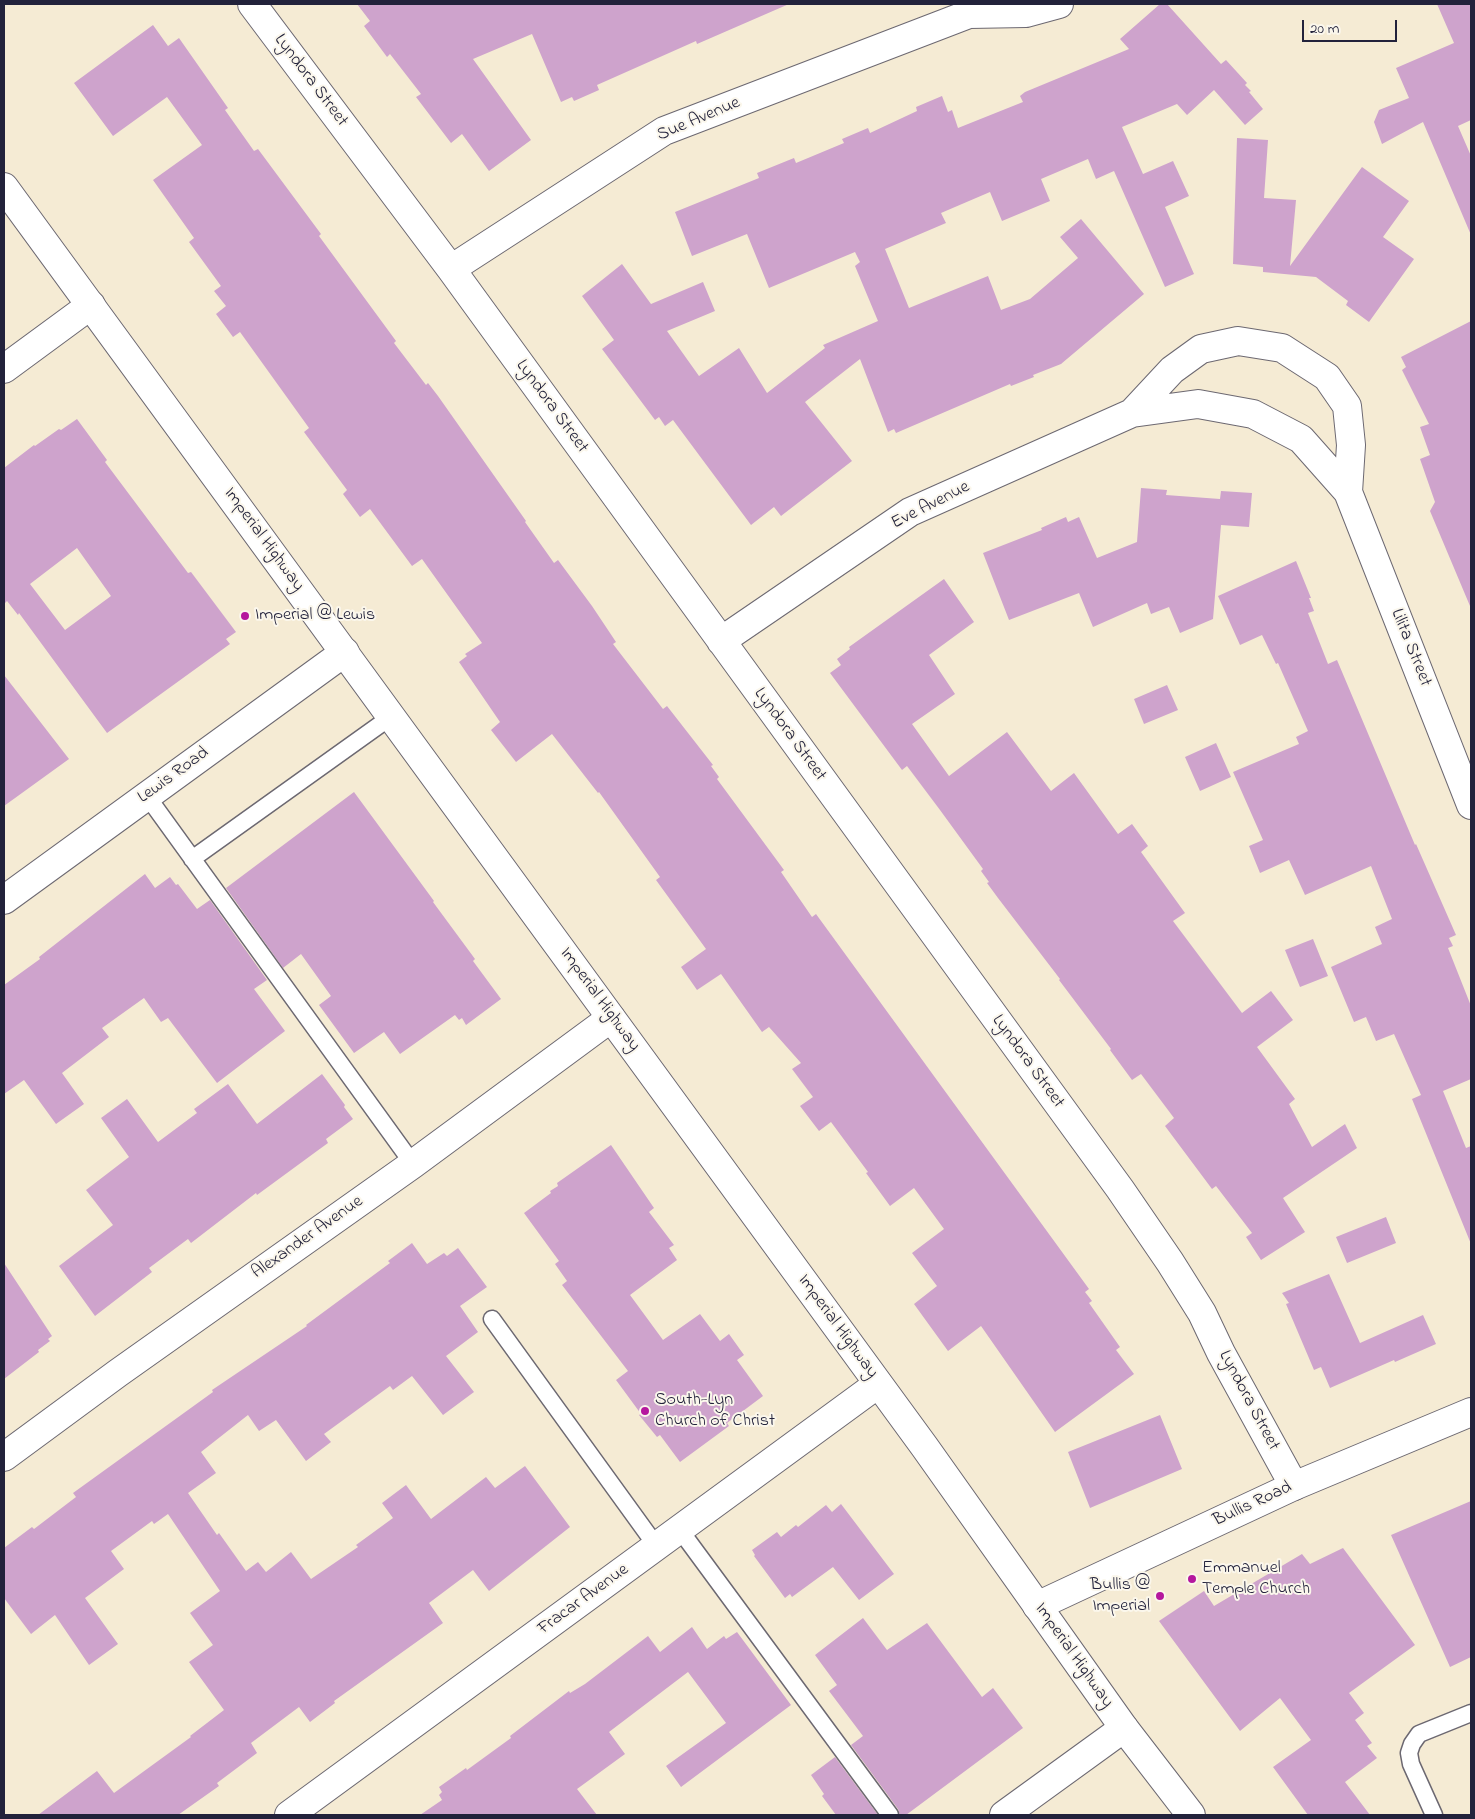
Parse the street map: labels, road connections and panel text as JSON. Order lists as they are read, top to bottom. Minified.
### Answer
{"streets":{"street":["Lyndora Street","Sue Avenue","Eve Avenue","Imperial Highway","Lilita Street","Lewis Road","Alexander Avenue","Bullis Road","Fracar Avenue"]},"crossings":[["Lyndora Street","Sue Avenue"],["Lyndora Street","Eve Avenue"],["Lyndora Street","Bullis Road"],["Eve Avenue","Lilita Street"],["Imperial Highway","Lewis Road"],["Imperial Highway","Alexander Avenue"],["Imperial Highway","Bullis Road"],["Imperial Highway","Fracar Avenue"]],"places":["Imperial @ Lewis","South-Lyn Church of Christ","Emmanuel Temple Church","Bullis @ Imperial"],"scale_bar":"20 m"}
